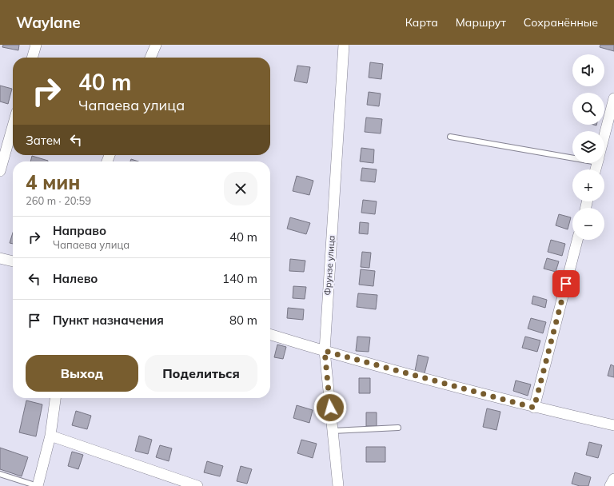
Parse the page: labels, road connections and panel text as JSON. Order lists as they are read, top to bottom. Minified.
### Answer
{"streets":{"street":["Фрунзе улица"]},"page":{"header":"Waylane","nav":["Карта","Маршрут","Сохранённые"],"map_buttons":["+","−"],"turn":["40 m","Чапаева улица"],"then":"Затем","heading":["4 мин","260 m · 20:59"],"list":[{"name":"Направо","note":"Чапаева улица","value":"40 m"},{"name":"Налево","value":"140 m"},{"name":"Пункт назначения","value":"80 m"}],"buttons":["Выход","Поделиться"]}}
